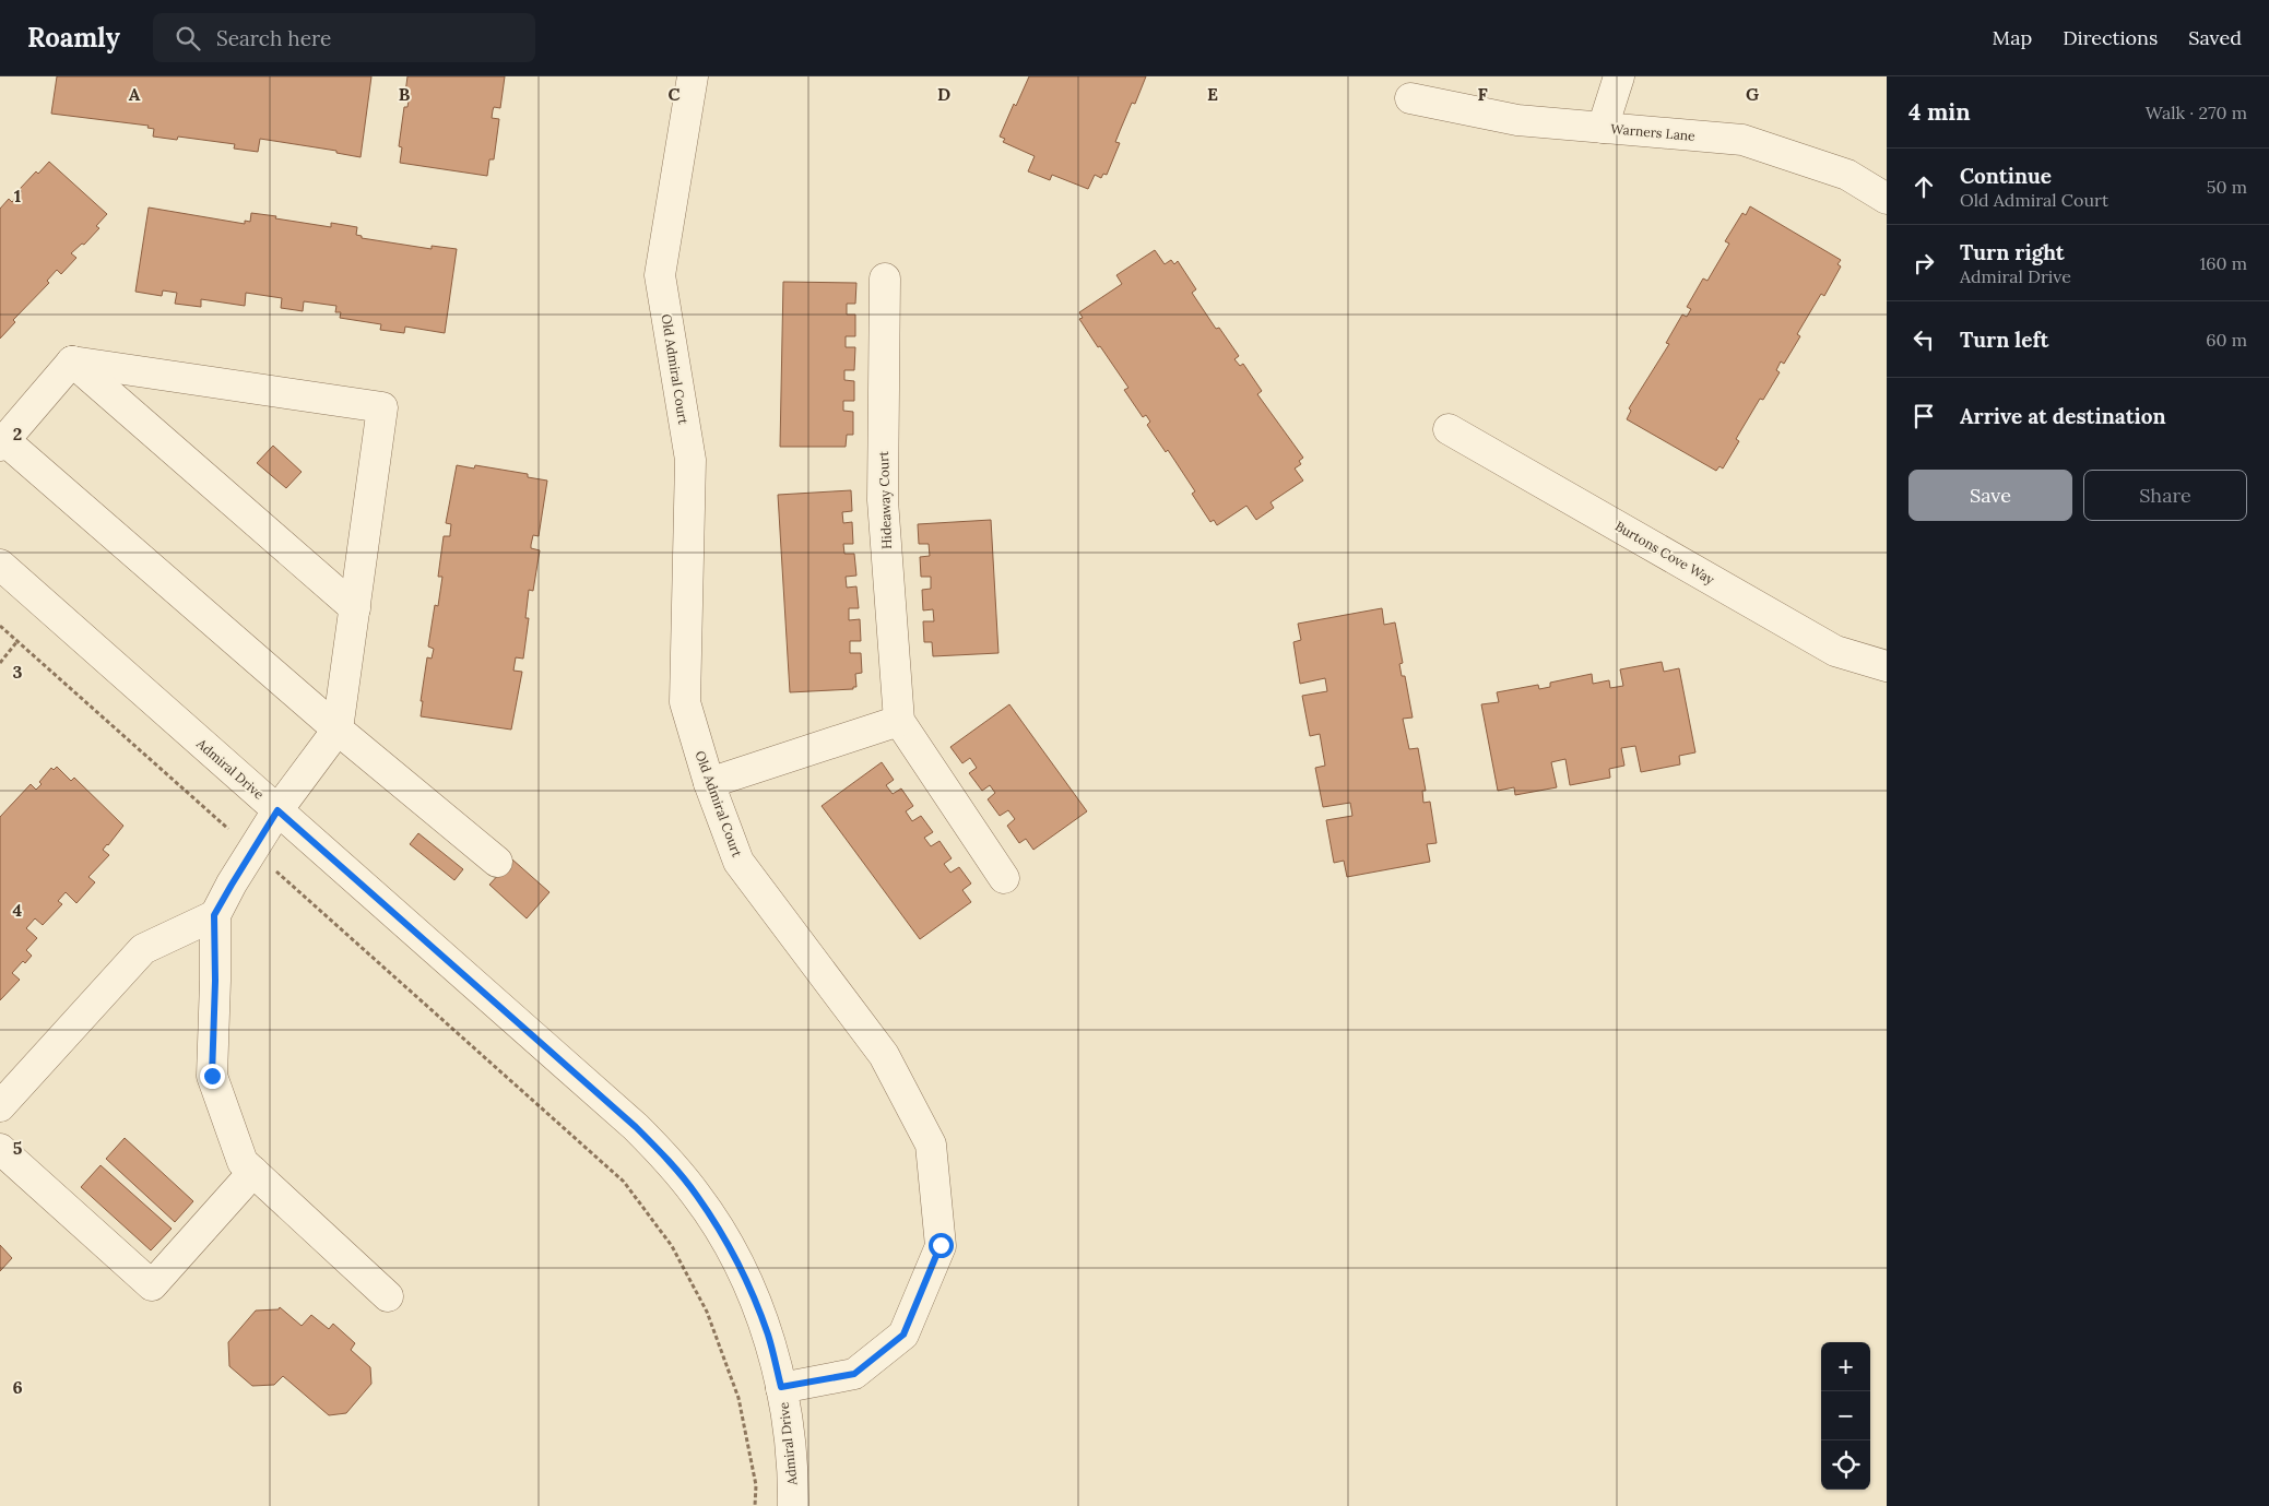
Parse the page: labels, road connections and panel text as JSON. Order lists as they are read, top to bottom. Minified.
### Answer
{"streets":{"street":["Warners Lane","Old Admiral Court","Hideaway Court","Burtons Cove Way","Admiral Drive"]},"crossings":[["Old Admiral Court","Admiral Drive"]],"page":{"header":"Roamly","search":"Search here","nav":["Map","Directions","Saved"],"heading":["4 min","Walk · 270 m"],"list":[["Continue","Old Admiral Court","50 m"],["Turn right","Admiral Drive","160 m"],["Turn left","60 m"],"Arrive at destination"],"buttons":["Save","Share"],"map_buttons":["+","−"]},"grid":{"columns":["A","B","C","D","E","F","G"],"rows":["1","2","3","4","5","6"]}}
